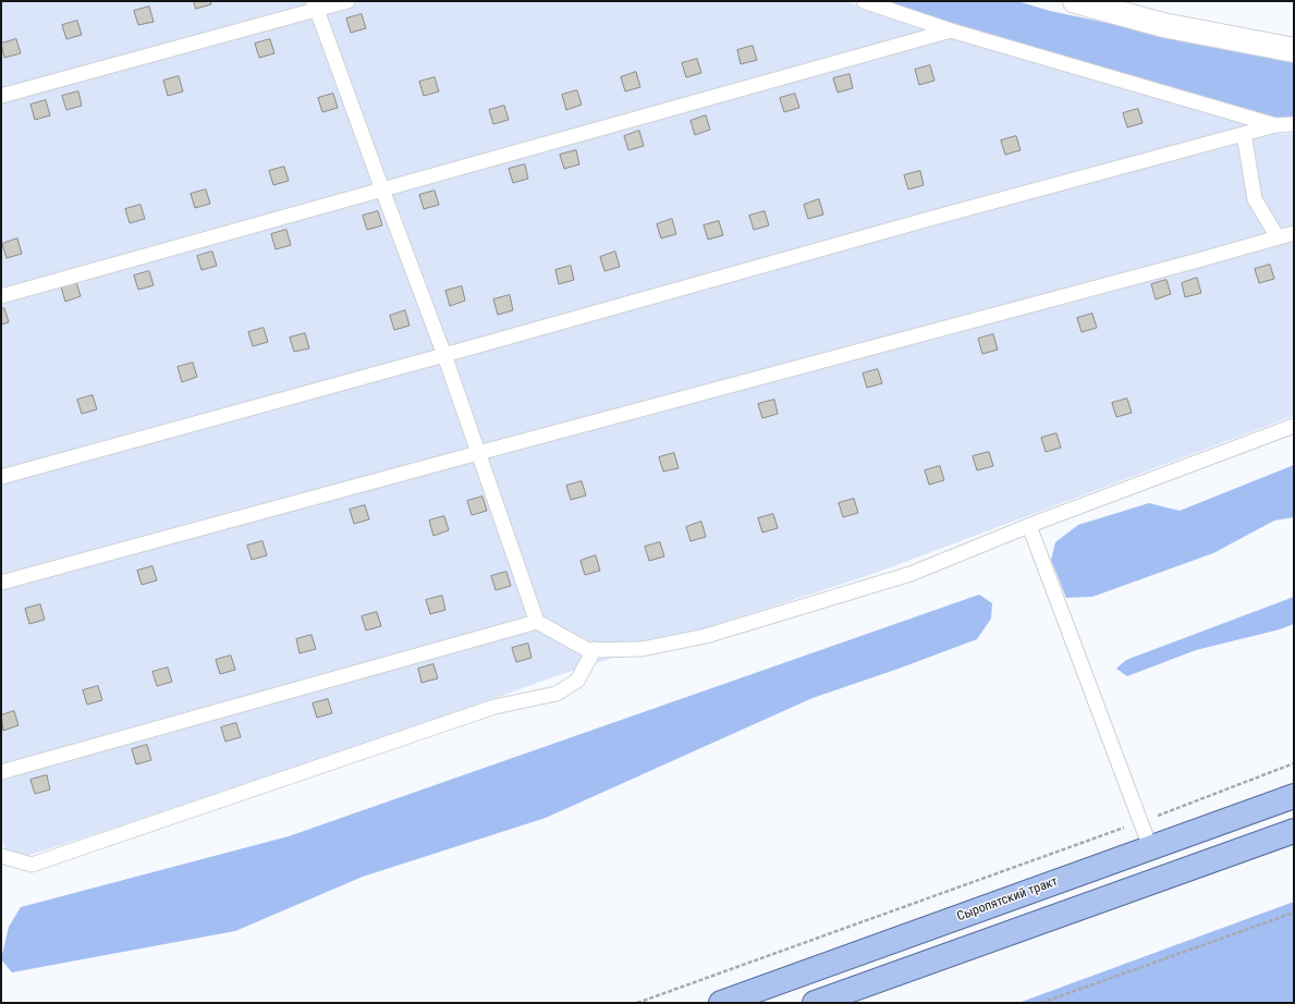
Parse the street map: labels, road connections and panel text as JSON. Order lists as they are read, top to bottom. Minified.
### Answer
{"streets":{"main road":["Сыропятский тракт"]}}
